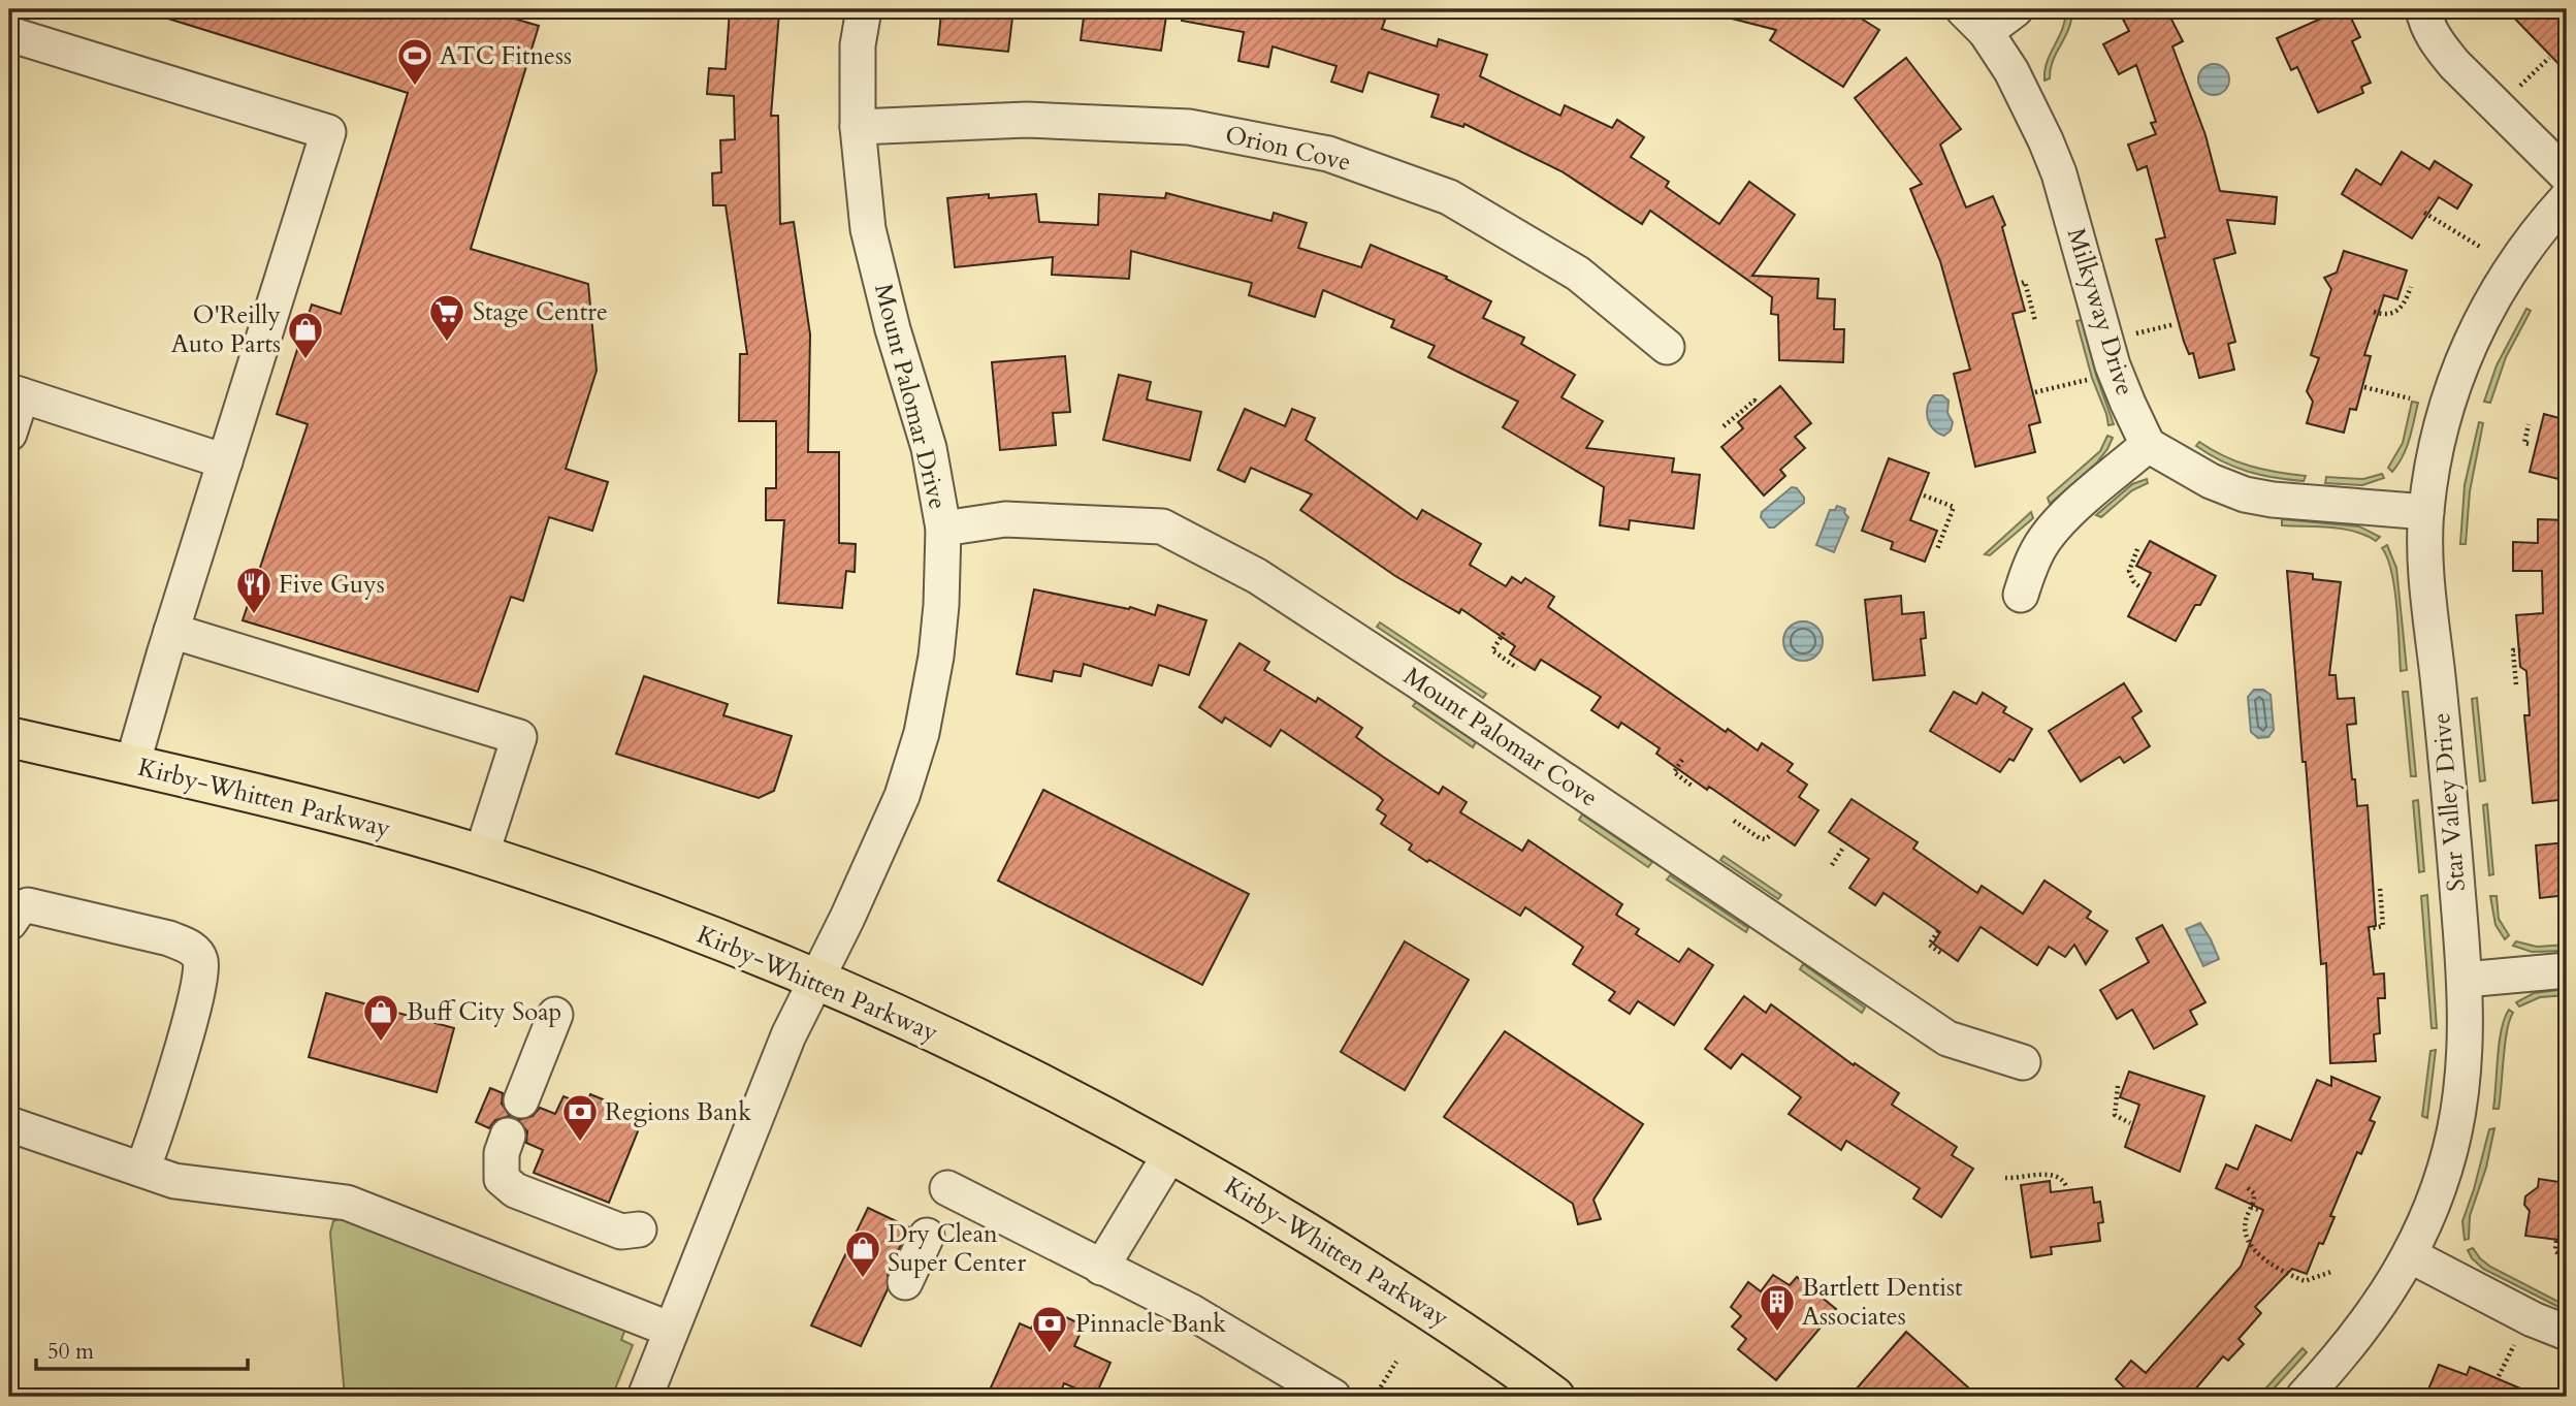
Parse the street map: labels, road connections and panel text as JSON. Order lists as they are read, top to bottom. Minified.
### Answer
{"streets":{"main road":["Kirby-Whitten Parkway"],"street":["Orion Cove","Milkyway Drive","Mount Palomar Drive","Mount Palomar Cove","Star Valley Drive"]},"crossings":[["Orion Cove","Mount Palomar Drive"],["Mount Palomar Drive","Mount Palomar Cove"],["Mount Palomar Drive","Kirby-Whitten Parkway"]],"places":{"sports":["ATC Fitness"],"supermarket":["Stage Centre"],"shop":["O'Reilly Auto Parts","Buff City Soap","Dry Clean Super Center"],"restaurant":["Five Guys"],"bank":["Regions Bank","Pinnacle Bank"],"building":["Bartlett Dentist Associates"]},"scale_bar":"50 m"}
